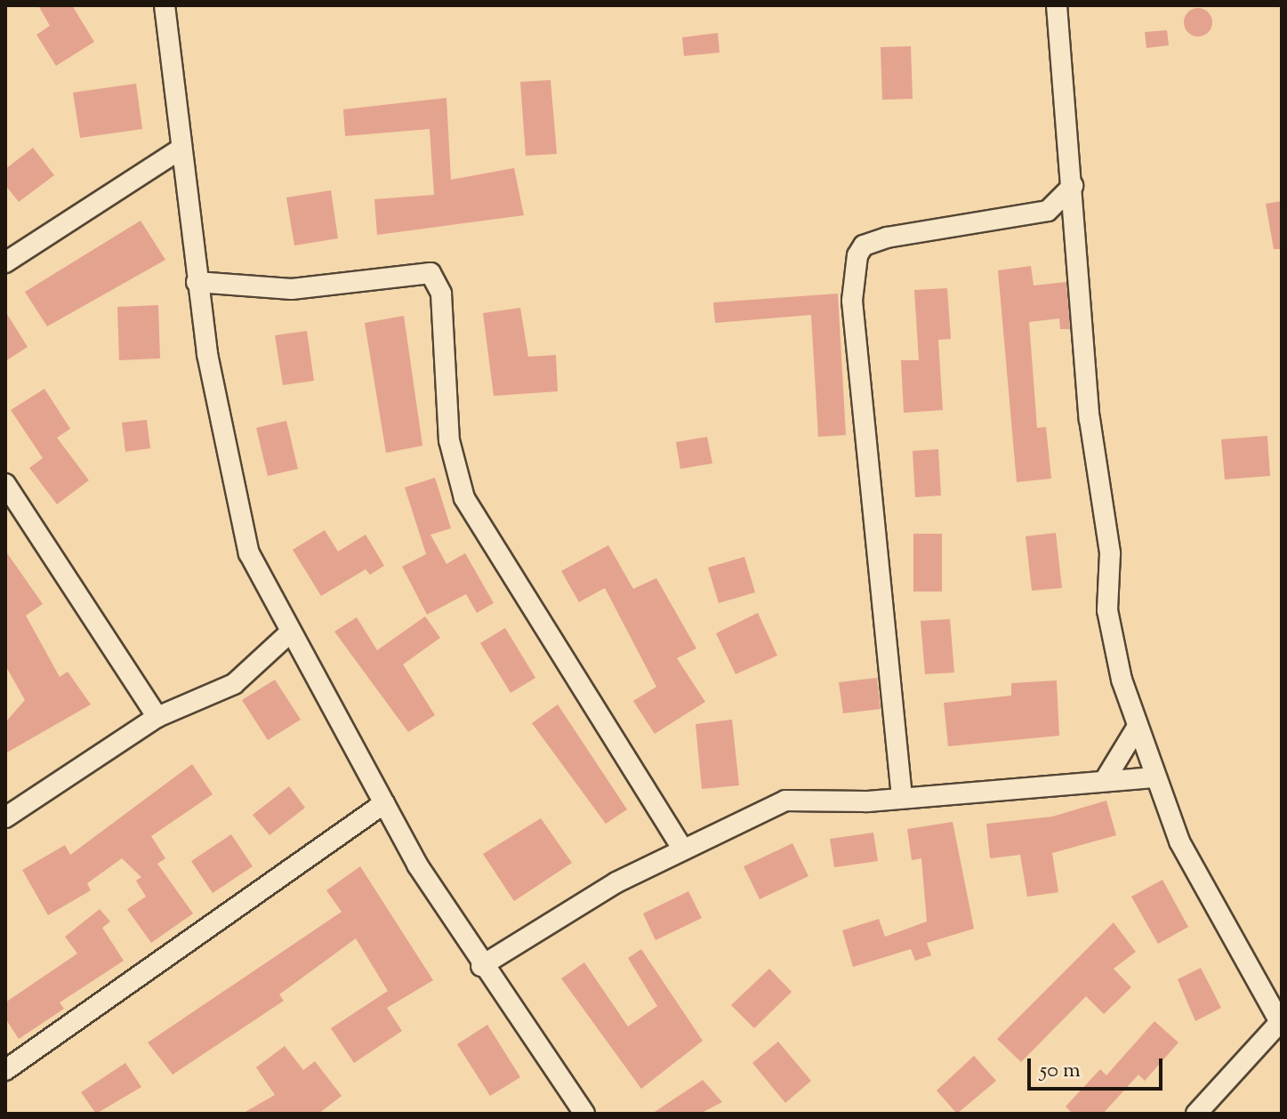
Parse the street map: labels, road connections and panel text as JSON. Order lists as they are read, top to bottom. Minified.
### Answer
{"scale_bar":"50 m"}
